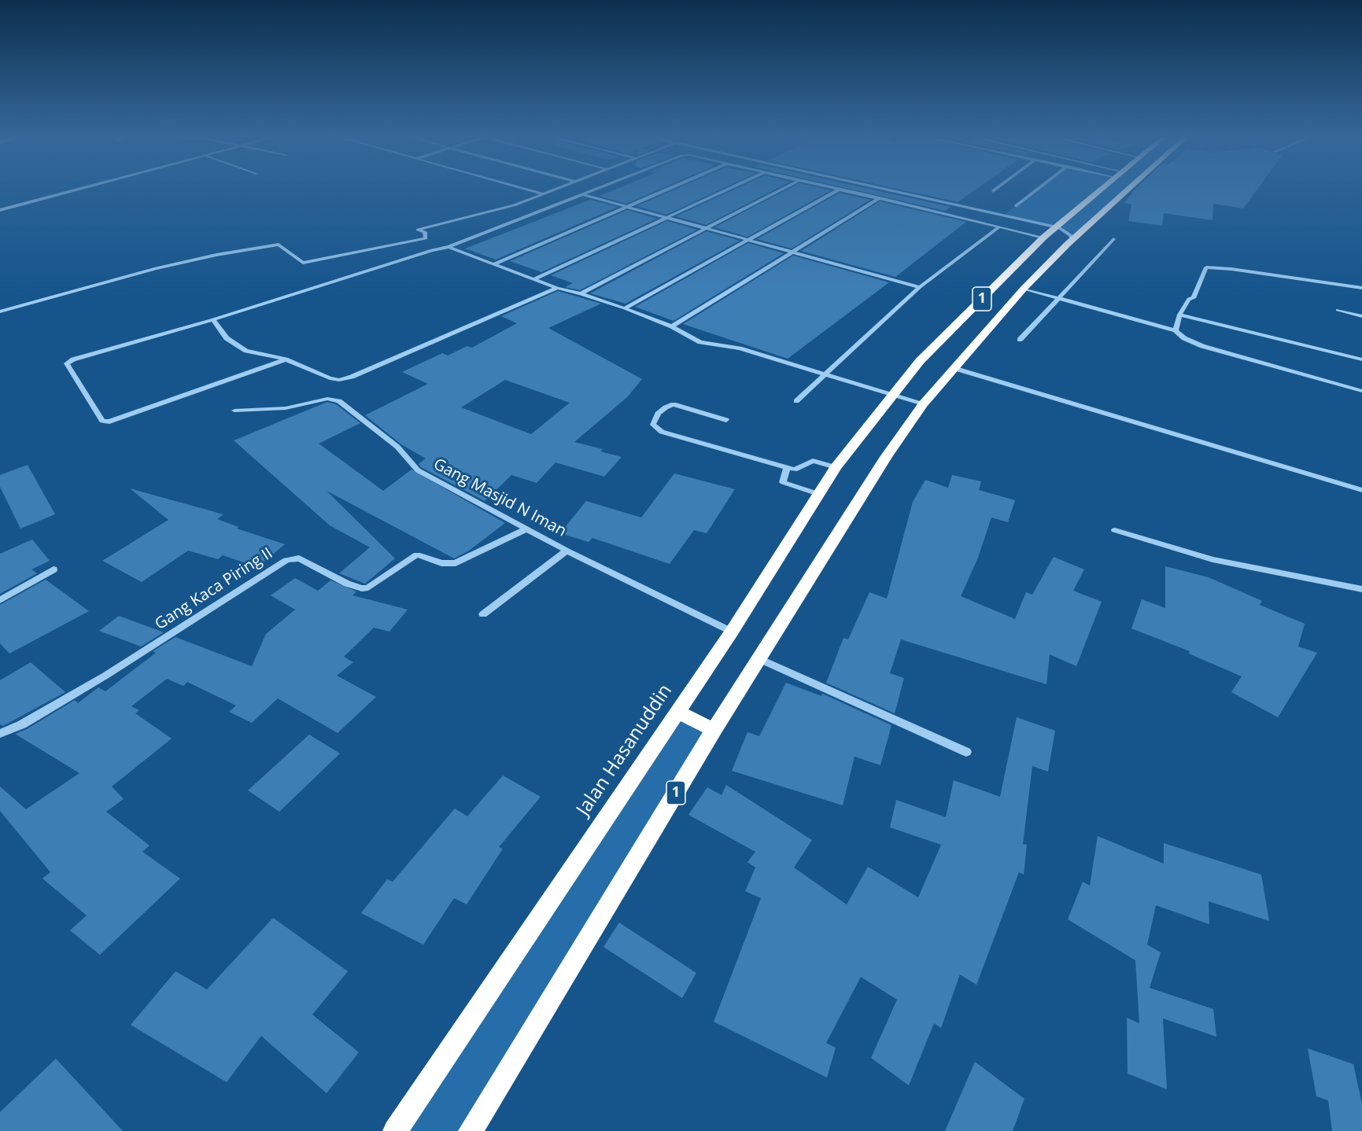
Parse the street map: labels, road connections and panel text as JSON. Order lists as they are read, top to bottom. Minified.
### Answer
{"streets":{"highway":["1","Jalan Hasanuddin"],"street":["Gang Masjid N Iman","Gang Kaca Piring II"]},"crossings":[["1","Jalan Hasanuddin"],["Gang Masjid N Iman","Gang Kaca Piring II"],["Gang Masjid N Iman","Jalan Hasanuddin"]]}
